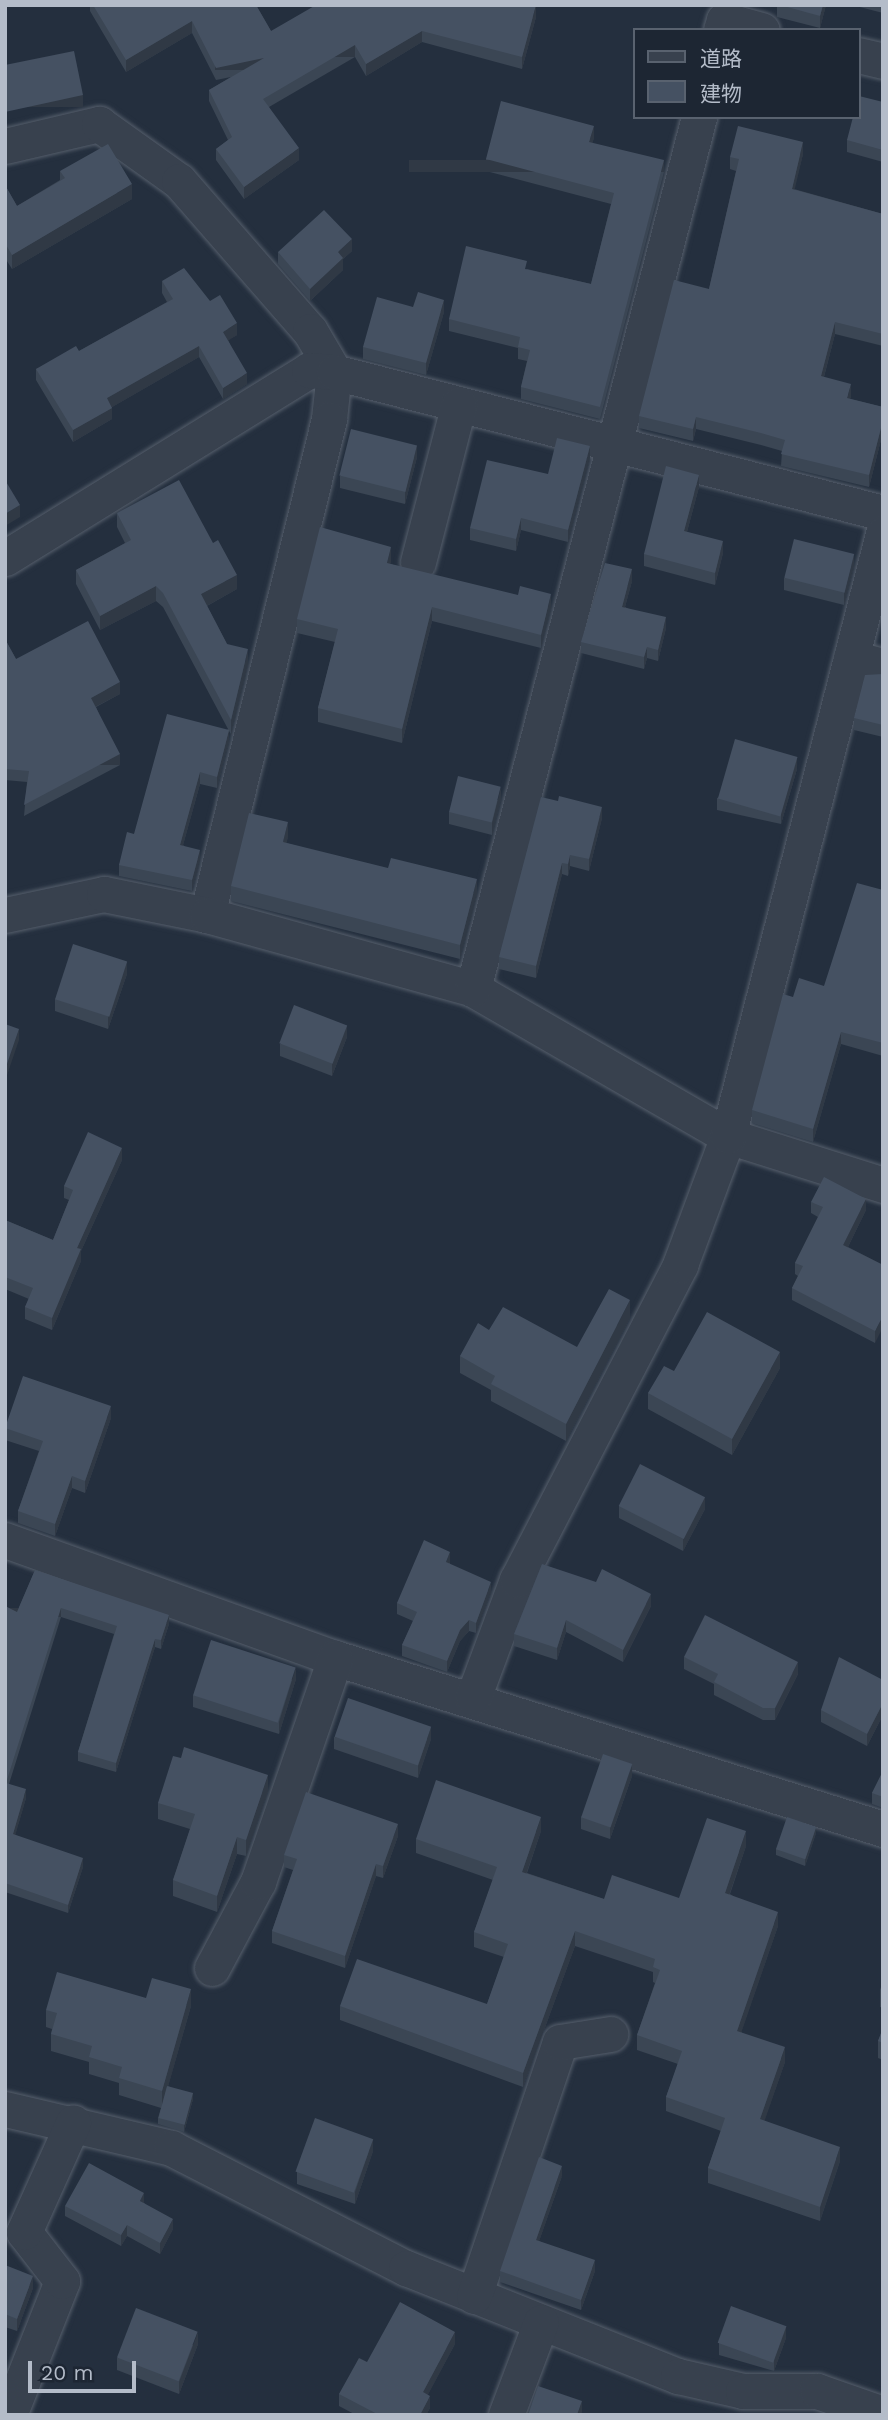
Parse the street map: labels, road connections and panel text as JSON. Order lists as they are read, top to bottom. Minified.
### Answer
{"legend":["道路","建物"],"scale_bar":"20 m"}
